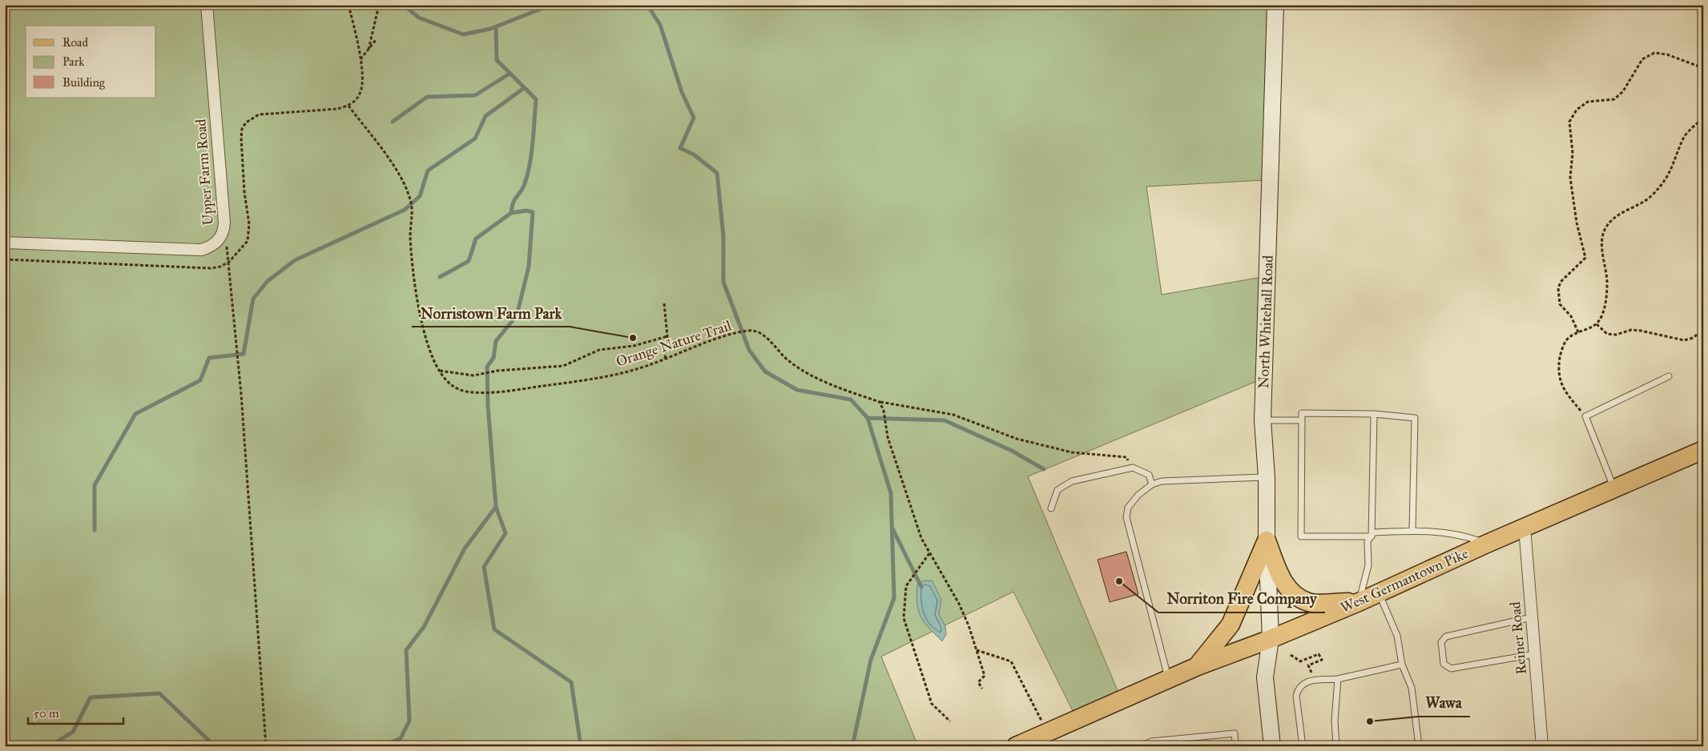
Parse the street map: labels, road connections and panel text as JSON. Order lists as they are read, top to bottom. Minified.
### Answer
{"streets":{"main road":["North Whitehall Road","West Germantown Pike"],"street":["Upper Farm Road","Reiner Road"],"path":["Orange Nature Trail"]},"crossings":[["North Whitehall Road","West Germantown Pike"],["West Germantown Pike","Reiner Road"]],"places":["Norristown Farm Park","Norriton Fire Company","Wawa"],"legend":["Road","Park","Building"],"scale_bar":"50 m"}
